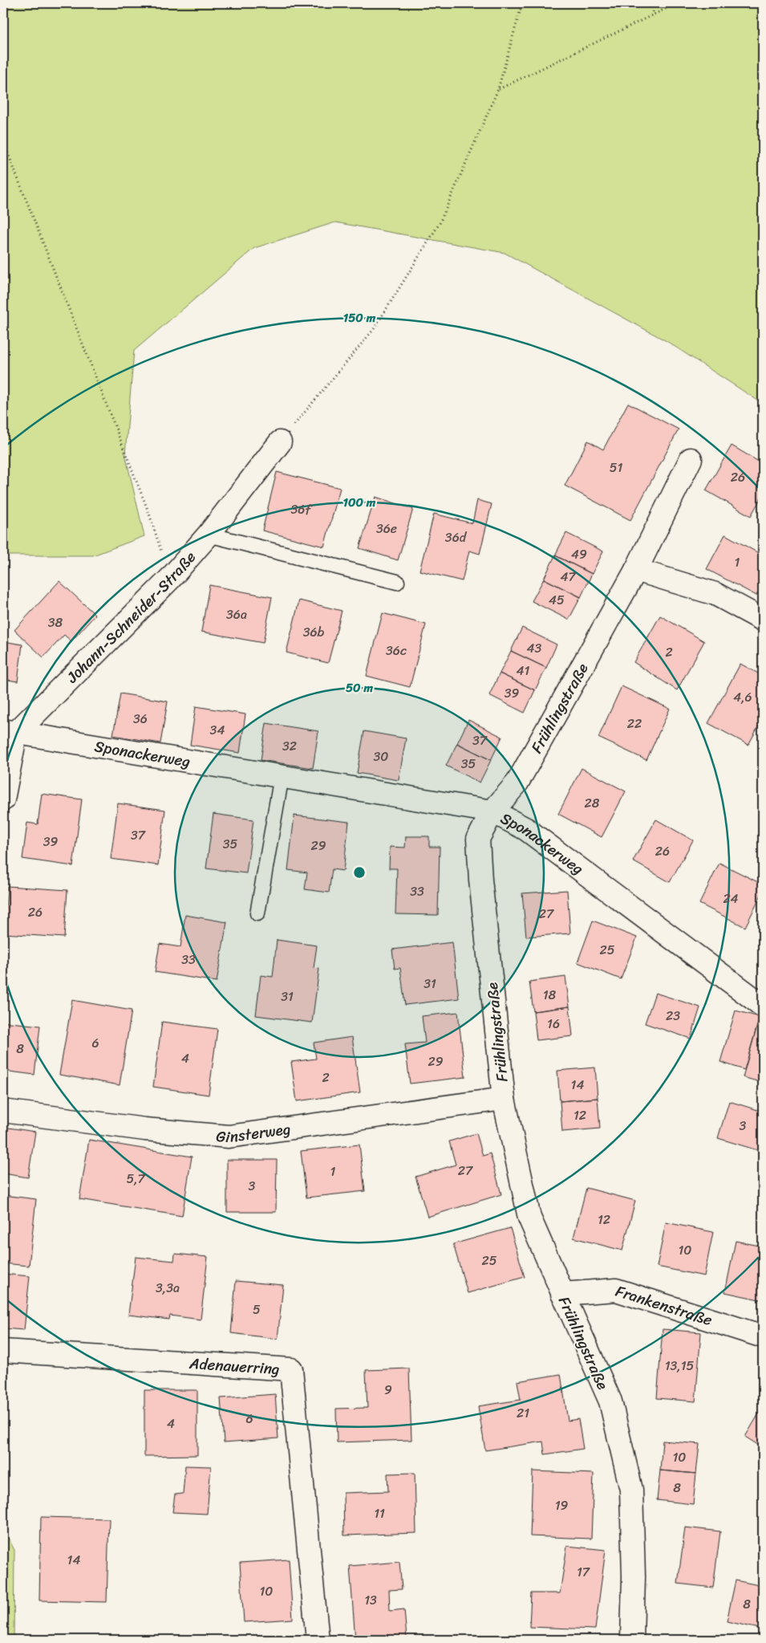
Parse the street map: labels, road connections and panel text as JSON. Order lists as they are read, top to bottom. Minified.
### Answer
{"streets":{"street":["Johann-Schneider-Straße","Frühlingstraße","Sponackerweg","Ginsterweg","Frankenstraße","Adenauerring"]},"crossings":[["Johann-Schneider-Straße","Sponackerweg"],["Frühlingstraße","Sponackerweg"],["Frühlingstraße","Ginsterweg"],["Frühlingstraße","Frankenstraße"]],"house_numbers":["51","26","36f","36e","36d","49","1","47","45","36a","38","36b","43","36c","2","41","39","4,6","36","22","34","37","32","30","35","28","37","39","35","29","26","33","24","26","27","25","33","31","18","31","23","16","6","8","4","29","2","14","12","3","27","1","5,7","3","12","10","25","3,3a","5","13,15","9","21","6","4","10","8","19","11","14","17","10","13","8"],"rings":["150 m","100 m","50 m"]}
